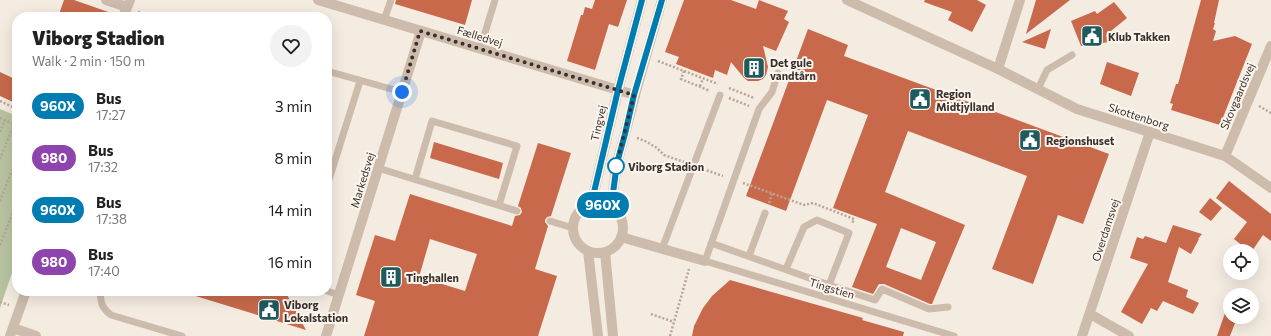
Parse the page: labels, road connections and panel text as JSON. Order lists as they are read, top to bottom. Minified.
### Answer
{"streets":{"street":["Fælledvej","Skovgaardsvej","Skottenborg","Tingvej","Markedsvej","Overdamsvej"],"lane":["Tingstien"]},"crossings":[["Fælledvej","Tingvej"],["Fælledvej","Markedsvej"],["Skovgaardsvej","Skottenborg"],["Skottenborg","Overdamsvej"]],"places":{"public building":["Klub Takken","Region Midtjylland","Regionshuset","Viborg Lokalstation"],"building":["Det gule vandtårn","Tinghallen"],"other":["Viborg Stadion"]},"lines":["bus line 960X"],"page":{"on_map":"960X","heading":["Viborg Stadion","Walk · 2 min · 150 m"],"list":[{"mark":"960X","name":"Bus","note":"17:27","value":"3 min"},{"mark":"980","name":"Bus","note":"17:32","value":"8 min"},{"mark":"960X","name":"Bus","note":"17:38","value":"14 min"},{"mark":"980","name":"Bus","note":"17:40","value":"16 min"}]}}
